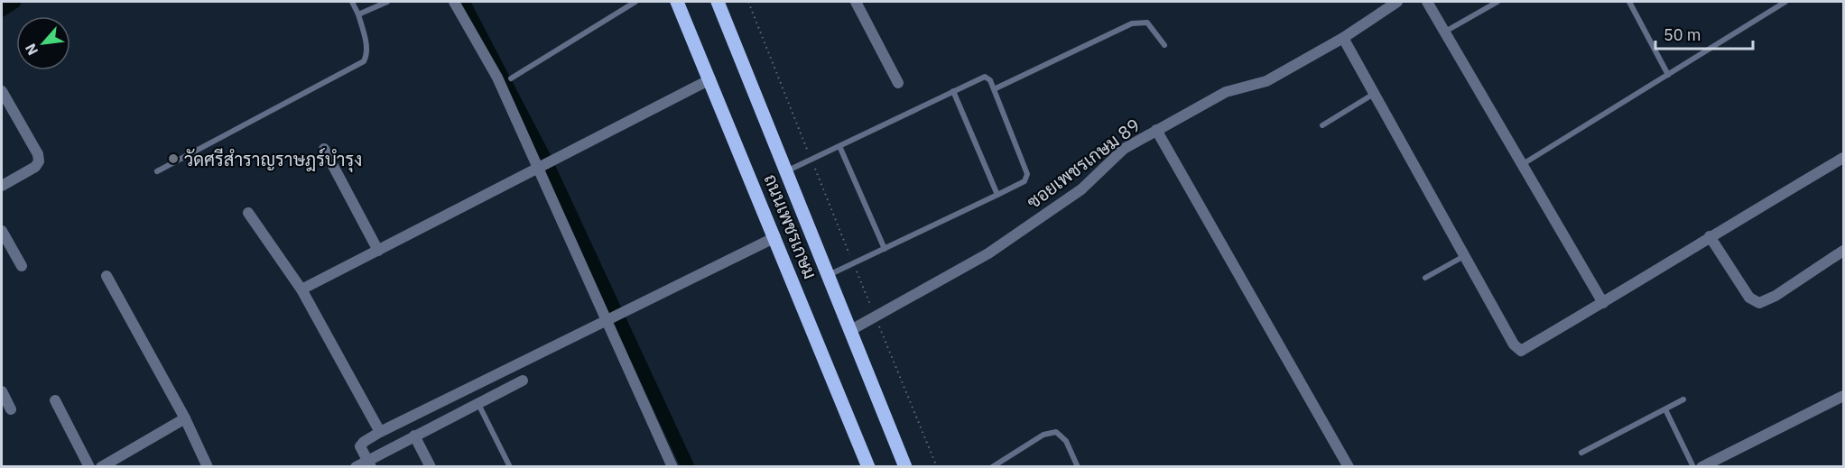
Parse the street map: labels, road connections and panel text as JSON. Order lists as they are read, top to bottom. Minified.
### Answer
{"streets":{"main road":["ถนนเพชรเกษม"],"street":["ซอยเพชรเกษม 89"]},"crossings":[["ซอยเพชรเกษม 89","ถนนเพชรเกษม"]],"places":["วัดศรีสําราญราษฎร์บํารุง"],"scale_bar":"50 m","north":"bottom left"}
